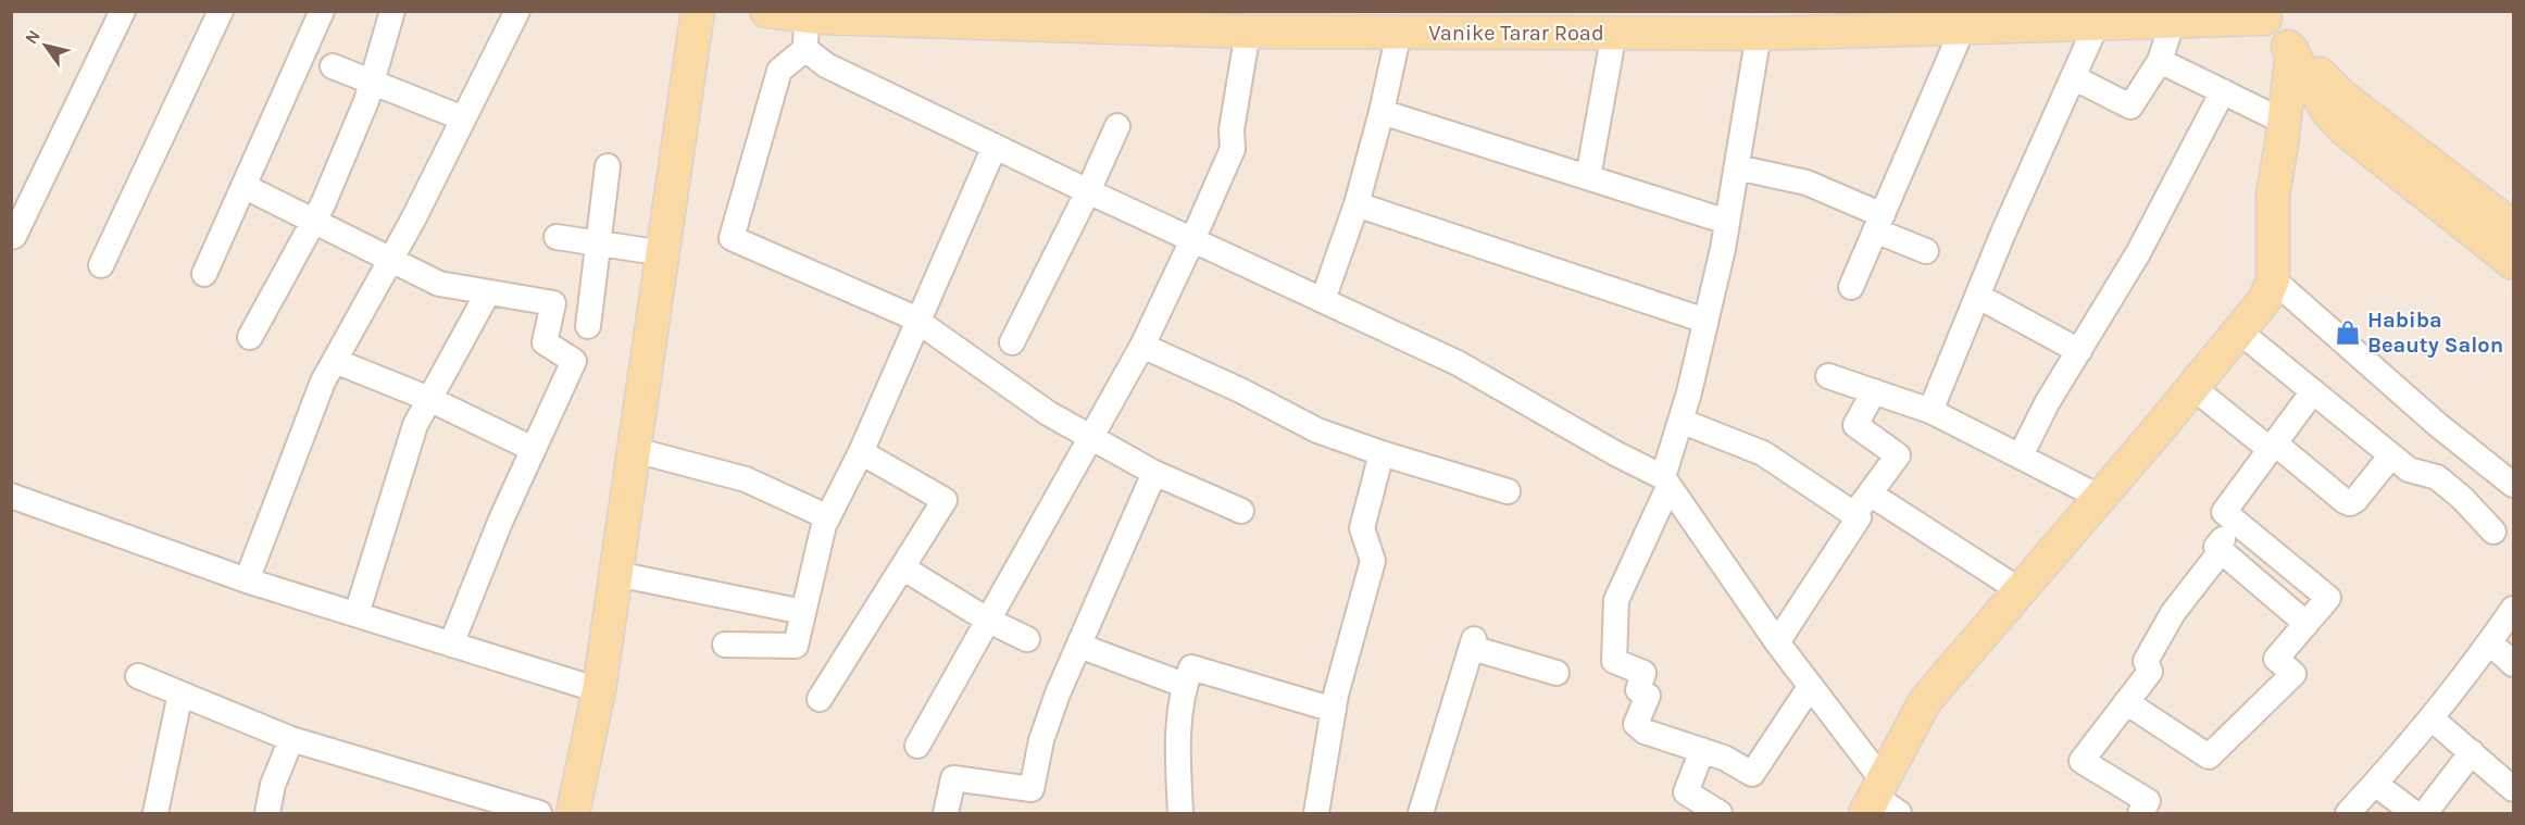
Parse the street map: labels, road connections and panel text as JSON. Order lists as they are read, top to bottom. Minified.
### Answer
{"streets":{"main road":["Vanike Tarar Road"]},"places":{"shop":["Habiba Beauty Salon"]},"north":"top left"}
